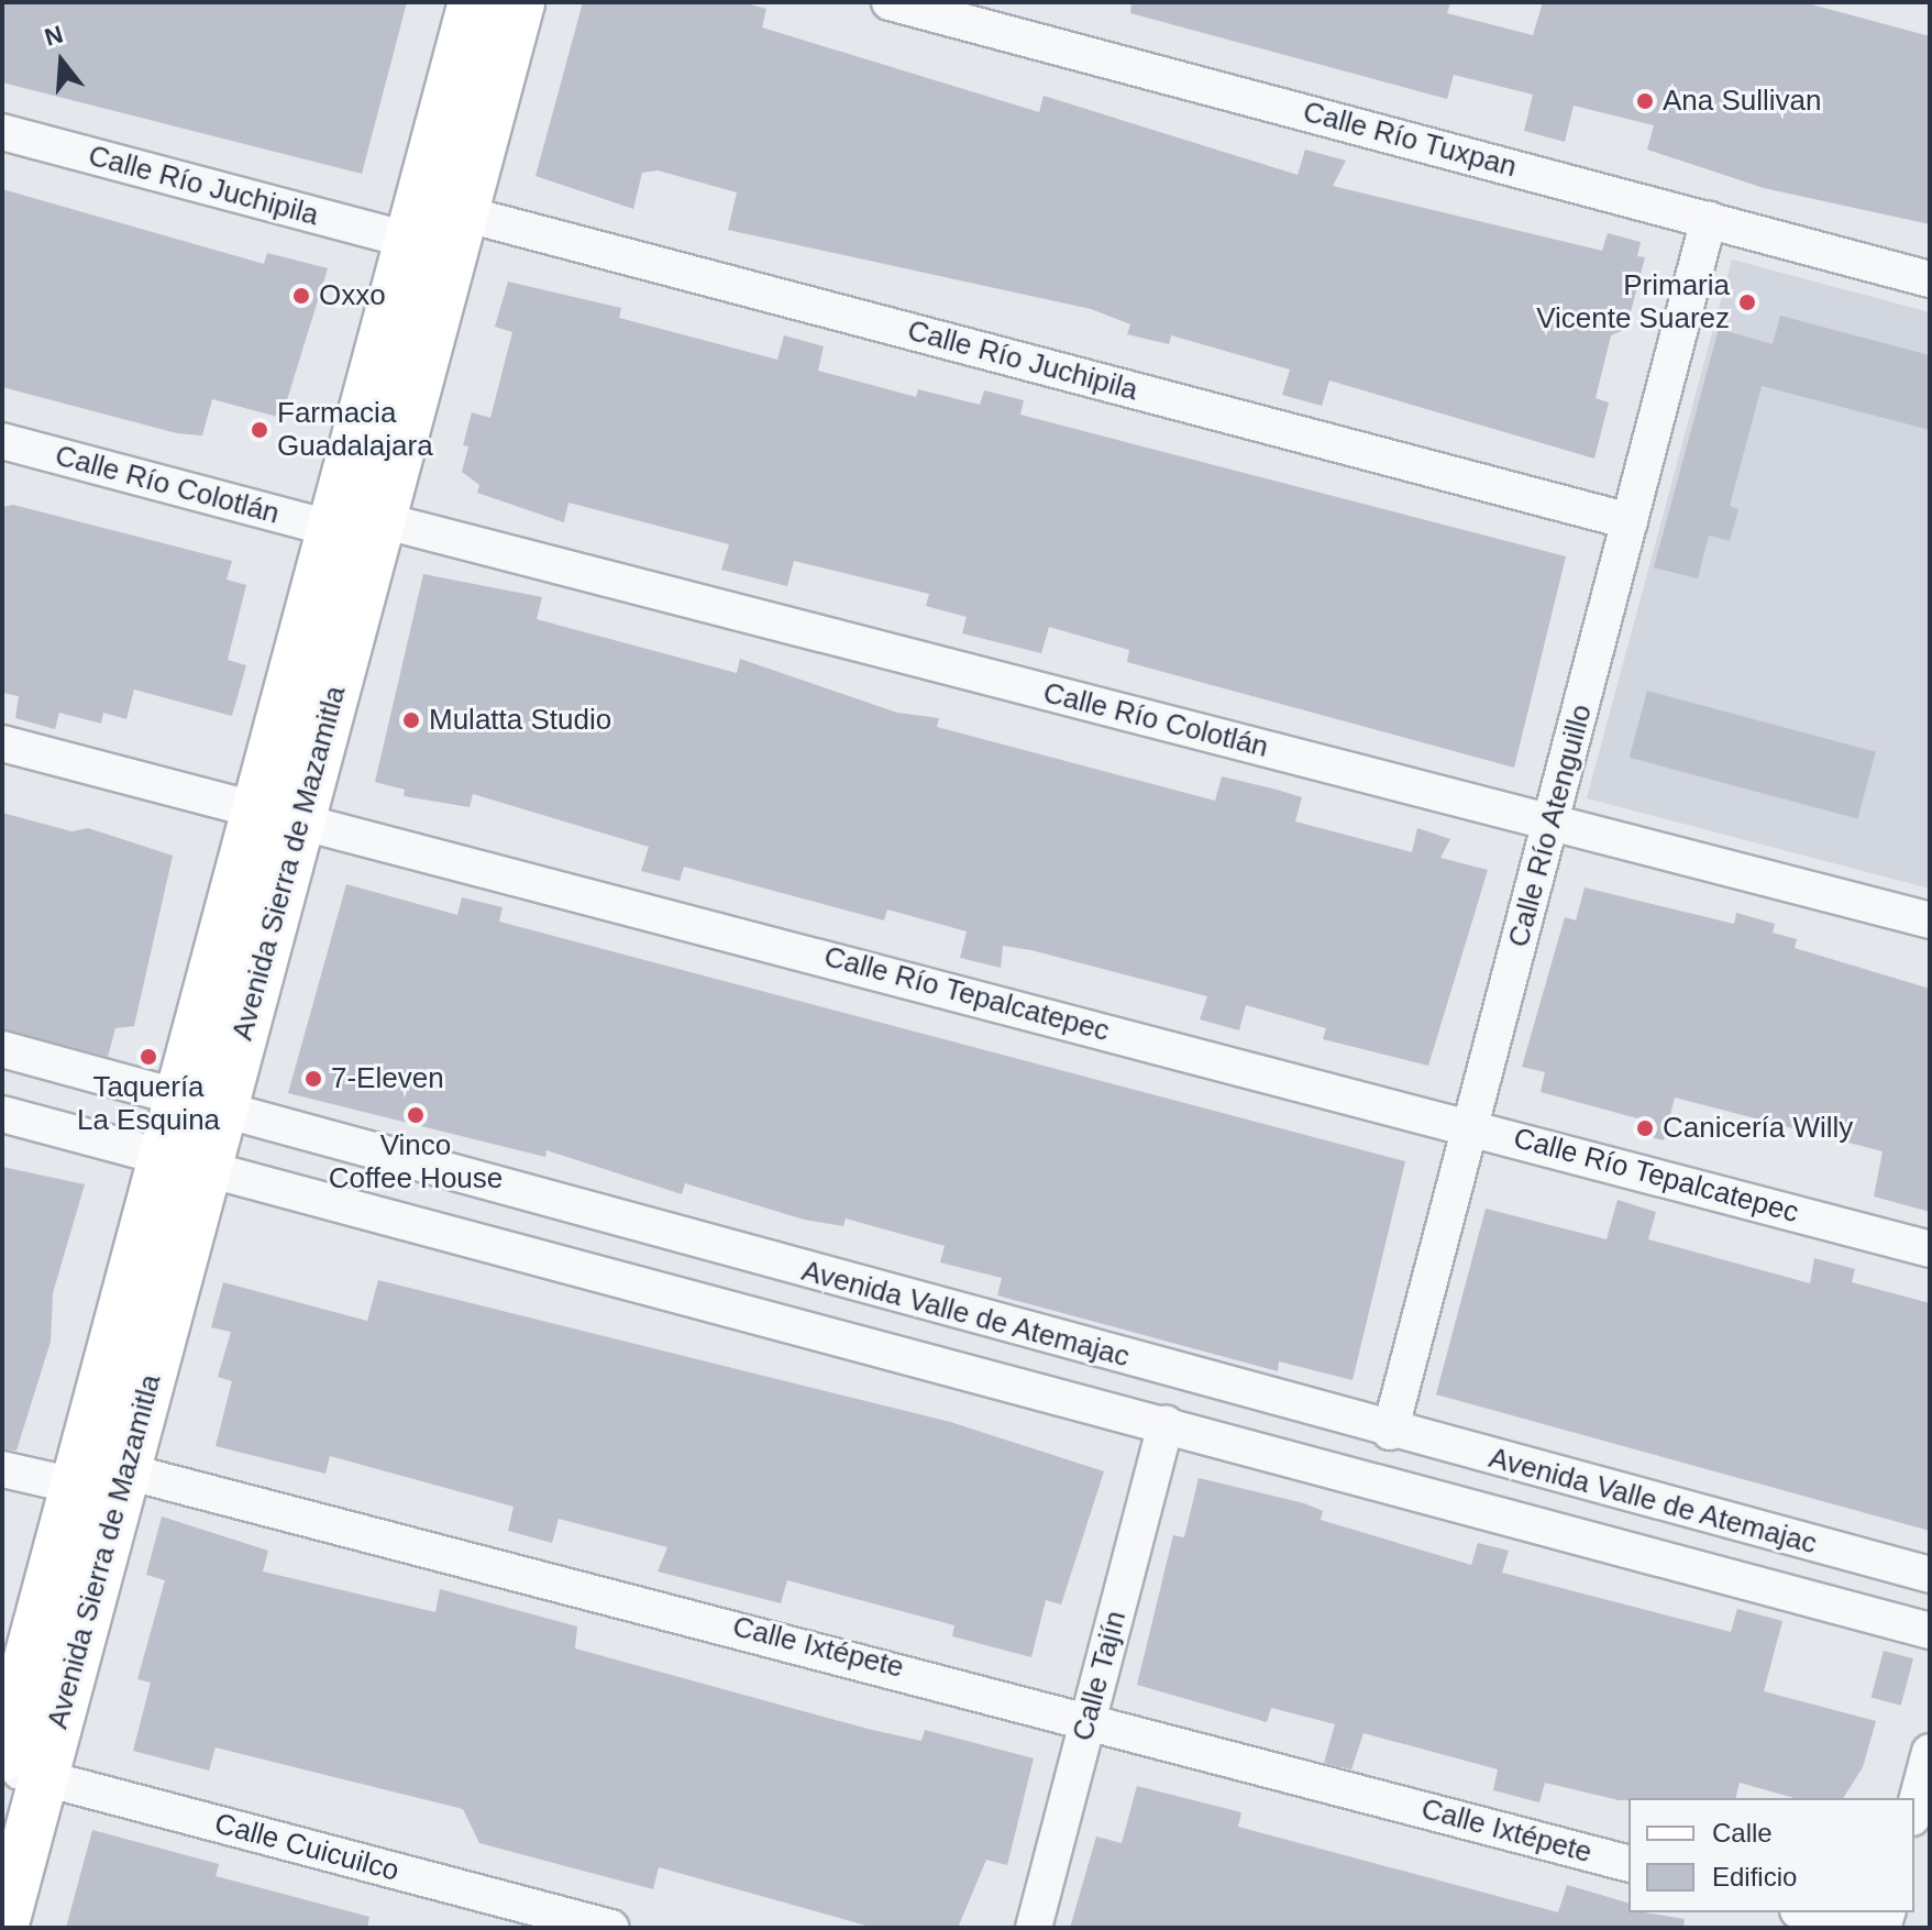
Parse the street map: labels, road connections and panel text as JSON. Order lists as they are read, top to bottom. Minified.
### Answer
{"streets":{"street":["Calle Río Tuxpan","Calle Río Juchipila","Calle Río Colotlán","Calle Río Atenguillo","Avenida Sierra de Mazamitla","Calle Río Tepalcatepec","Avenida Valle de Atemajac","Calle Ixtépete","Calle Tajín","Calle Cuicuilco"]},"crossings":[["Calle Río Tuxpan","Calle Río Atenguillo"],["Calle Río Juchipila","Calle Río Atenguillo"],["Calle Río Juchipila","Avenida Sierra de Mazamitla"],["Calle Río Colotlán","Calle Río Atenguillo"],["Calle Río Colotlán","Avenida Sierra de Mazamitla"],["Calle Río Atenguillo","Calle Río Tepalcatepec"],["Calle Río Atenguillo","Avenida Valle de Atemajac"],["Avenida Sierra de Mazamitla","Calle Río Tepalcatepec"],["Avenida Sierra de Mazamitla","Avenida Valle de Atemajac"],["Avenida Sierra de Mazamitla","Calle Ixtépete"],["Avenida Sierra de Mazamitla","Calle Cuicuilco"],["Avenida Valle de Atemajac","Calle Tajín"],["Calle Ixtépete","Calle Tajín"]],"places":["Ana Sullivan","Oxxo","Primaria Vicente Suarez","Farmacia Guadalajara","Mulatta Studio","Taquería La Esquina","7-Eleven","Vinco Coffee House","Canicería Willy"],"legend":["Calle","Edificio"],"north":"top"}
